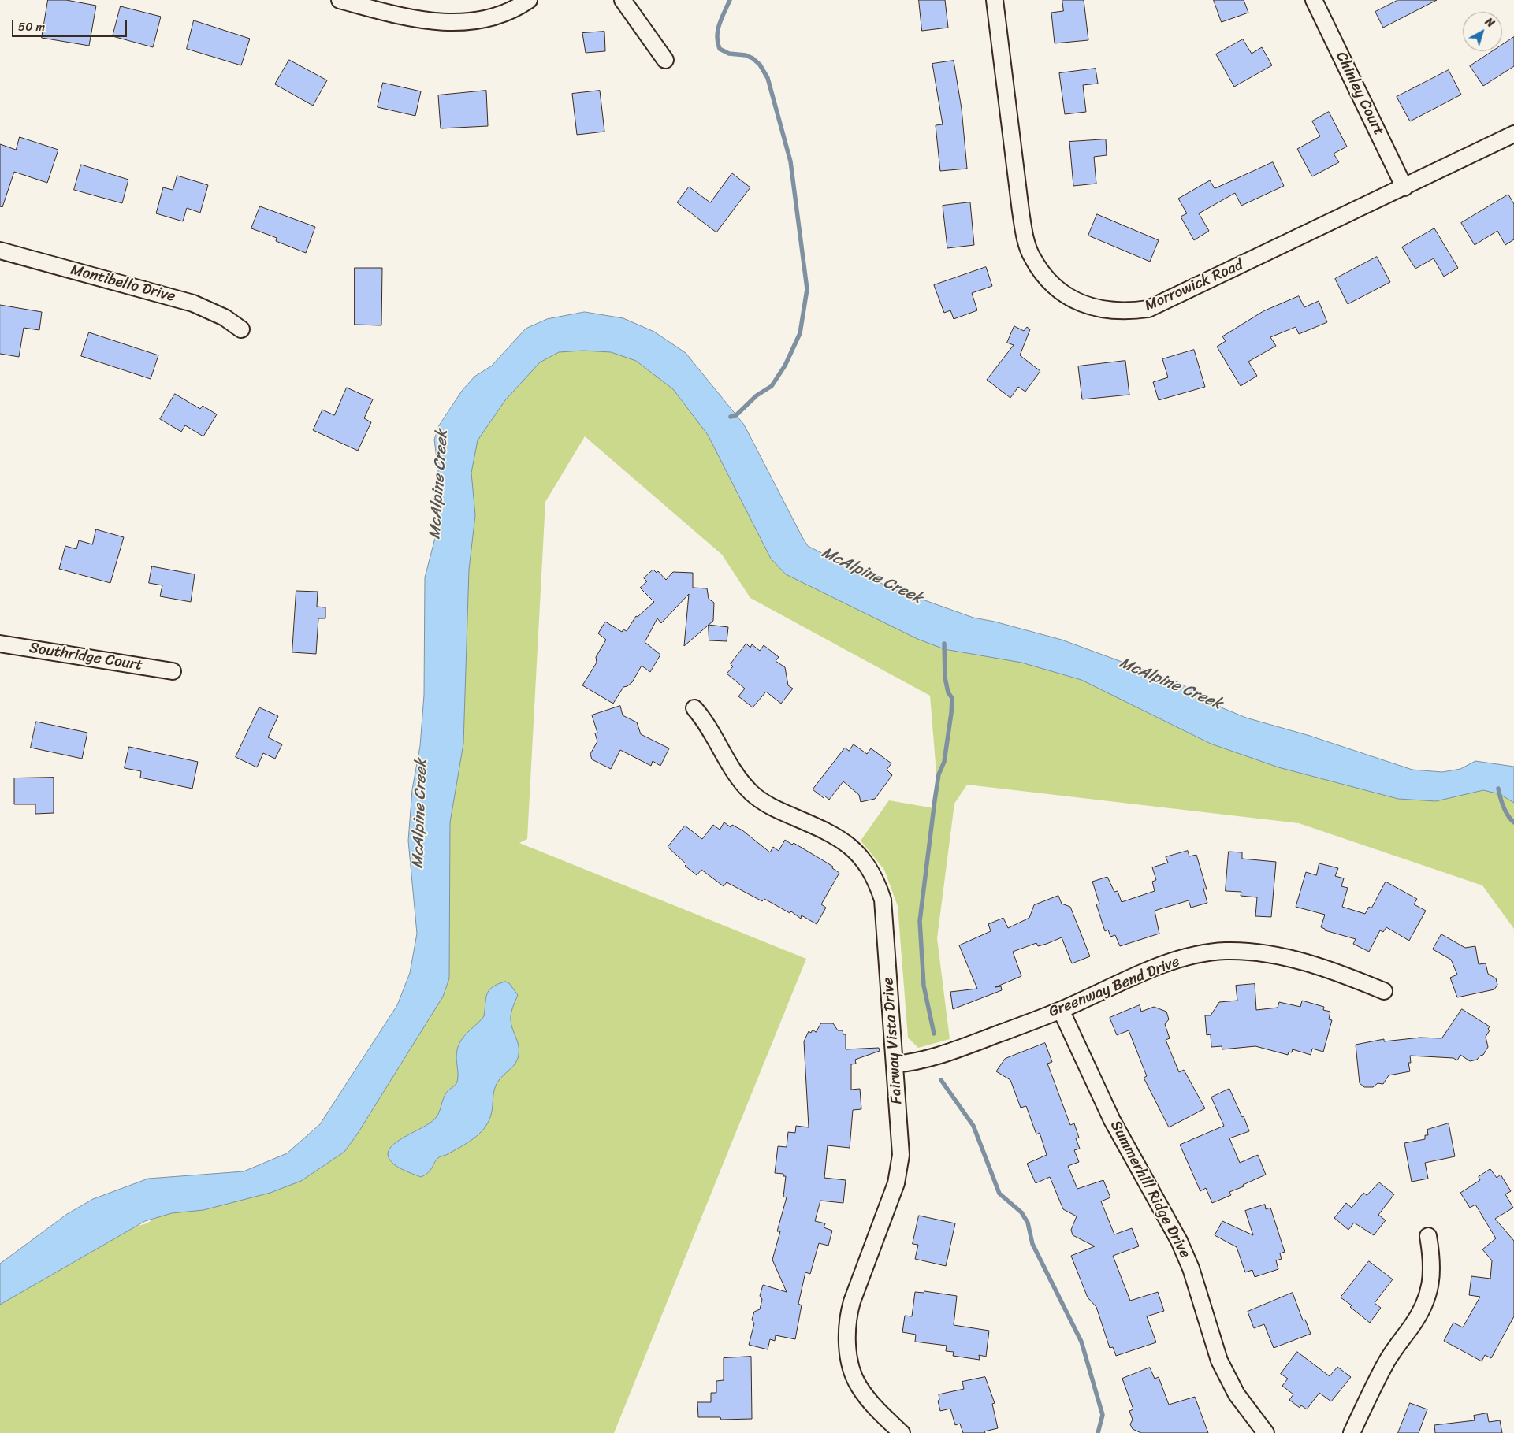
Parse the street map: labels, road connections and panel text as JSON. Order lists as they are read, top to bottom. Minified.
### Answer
{"streets":{"street":["Chinley Court","Montibello Drive","Morrowick Road","Southridge Court","Greenway Bend Drive","Fairway Vista Drive","Summerhill Ridge Drive"]},"crossings":[["Chinley Court","Morrowick Road"],["Greenway Bend Drive","Fairway Vista Drive"],["Greenway Bend Drive","Summerhill Ridge Drive"]],"water":["McAlpine Creek"],"scale_bar":"50 m","north":"top right"}
